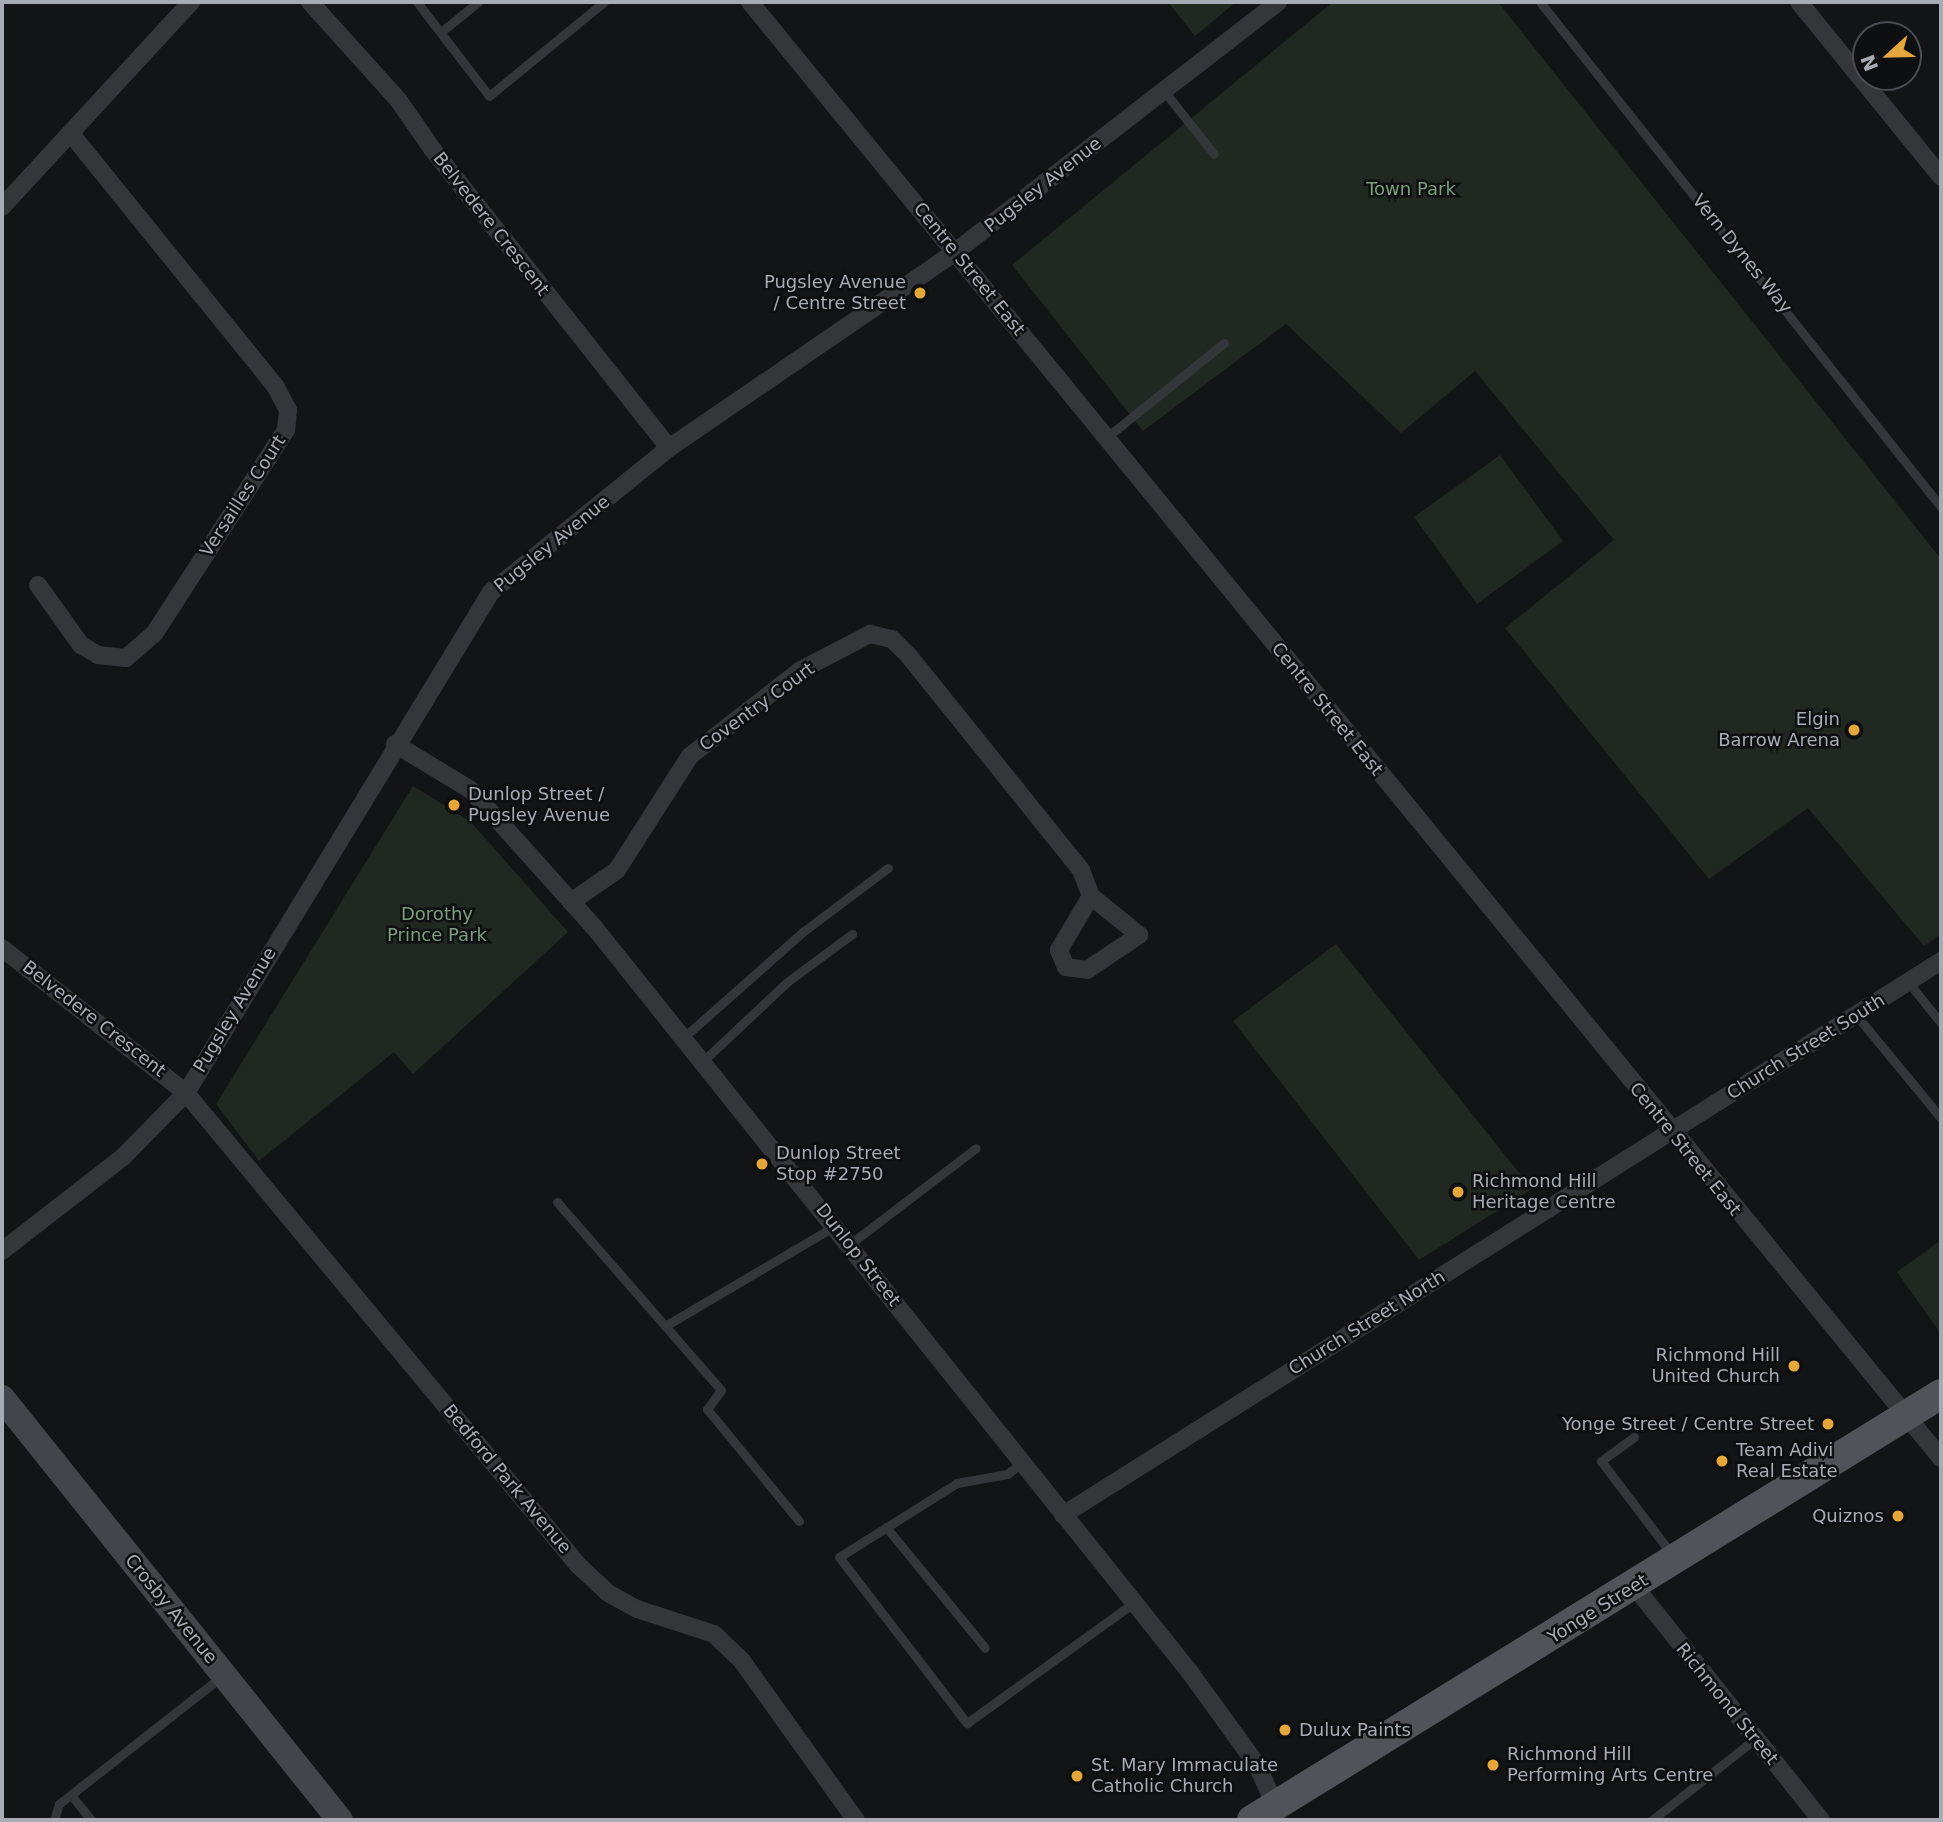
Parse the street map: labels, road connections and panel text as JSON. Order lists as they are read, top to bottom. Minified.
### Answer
{"streets":{"main road":["Yonge Street"],"street":["Pugsley Avenue","Belvedere Crescent","Centre Street East","Versailles Court","Coventry Court","Church Street South","Dunlop Street","Church Street North","Bedford Park Avenue","Crosby Avenue","Richmond Street"],"lane":["Vern Dynes Way"]},"crossings":[["Pugsley Avenue","Belvedere Crescent"],["Pugsley Avenue","Centre Street East"],["Pugsley Avenue","Dunlop Street"],["Pugsley Avenue","Bedford Park Avenue"],["Belvedere Crescent","Bedford Park Avenue"],["Centre Street East","Church Street South"],["Centre Street East","Church Street North"],["Centre Street East","Yonge Street"],["Coventry Court","Dunlop Street"],["Church Street South","Church Street North"],["Dunlop Street","Church Street North"],["Dunlop Street","Yonge Street"],["Yonge Street","Richmond Street"]],"parks":["Town Park","Dorothy Prince Park"],"places":["Pugsley Avenue / Centre Street","Elgin Barrow Arena","Dunlop Street / Pugsley Avenue","Dunlop Street Stop #2750","Richmond Hill Heritage Centre","Richmond Hill United Church","Yonge Street / Centre Street","Team Adivi Real Estate","Quiznos","Dulux Paints","Richmond Hill Performing Arts Centre","St. Mary Immaculate Catholic Church"],"north":"left"}
